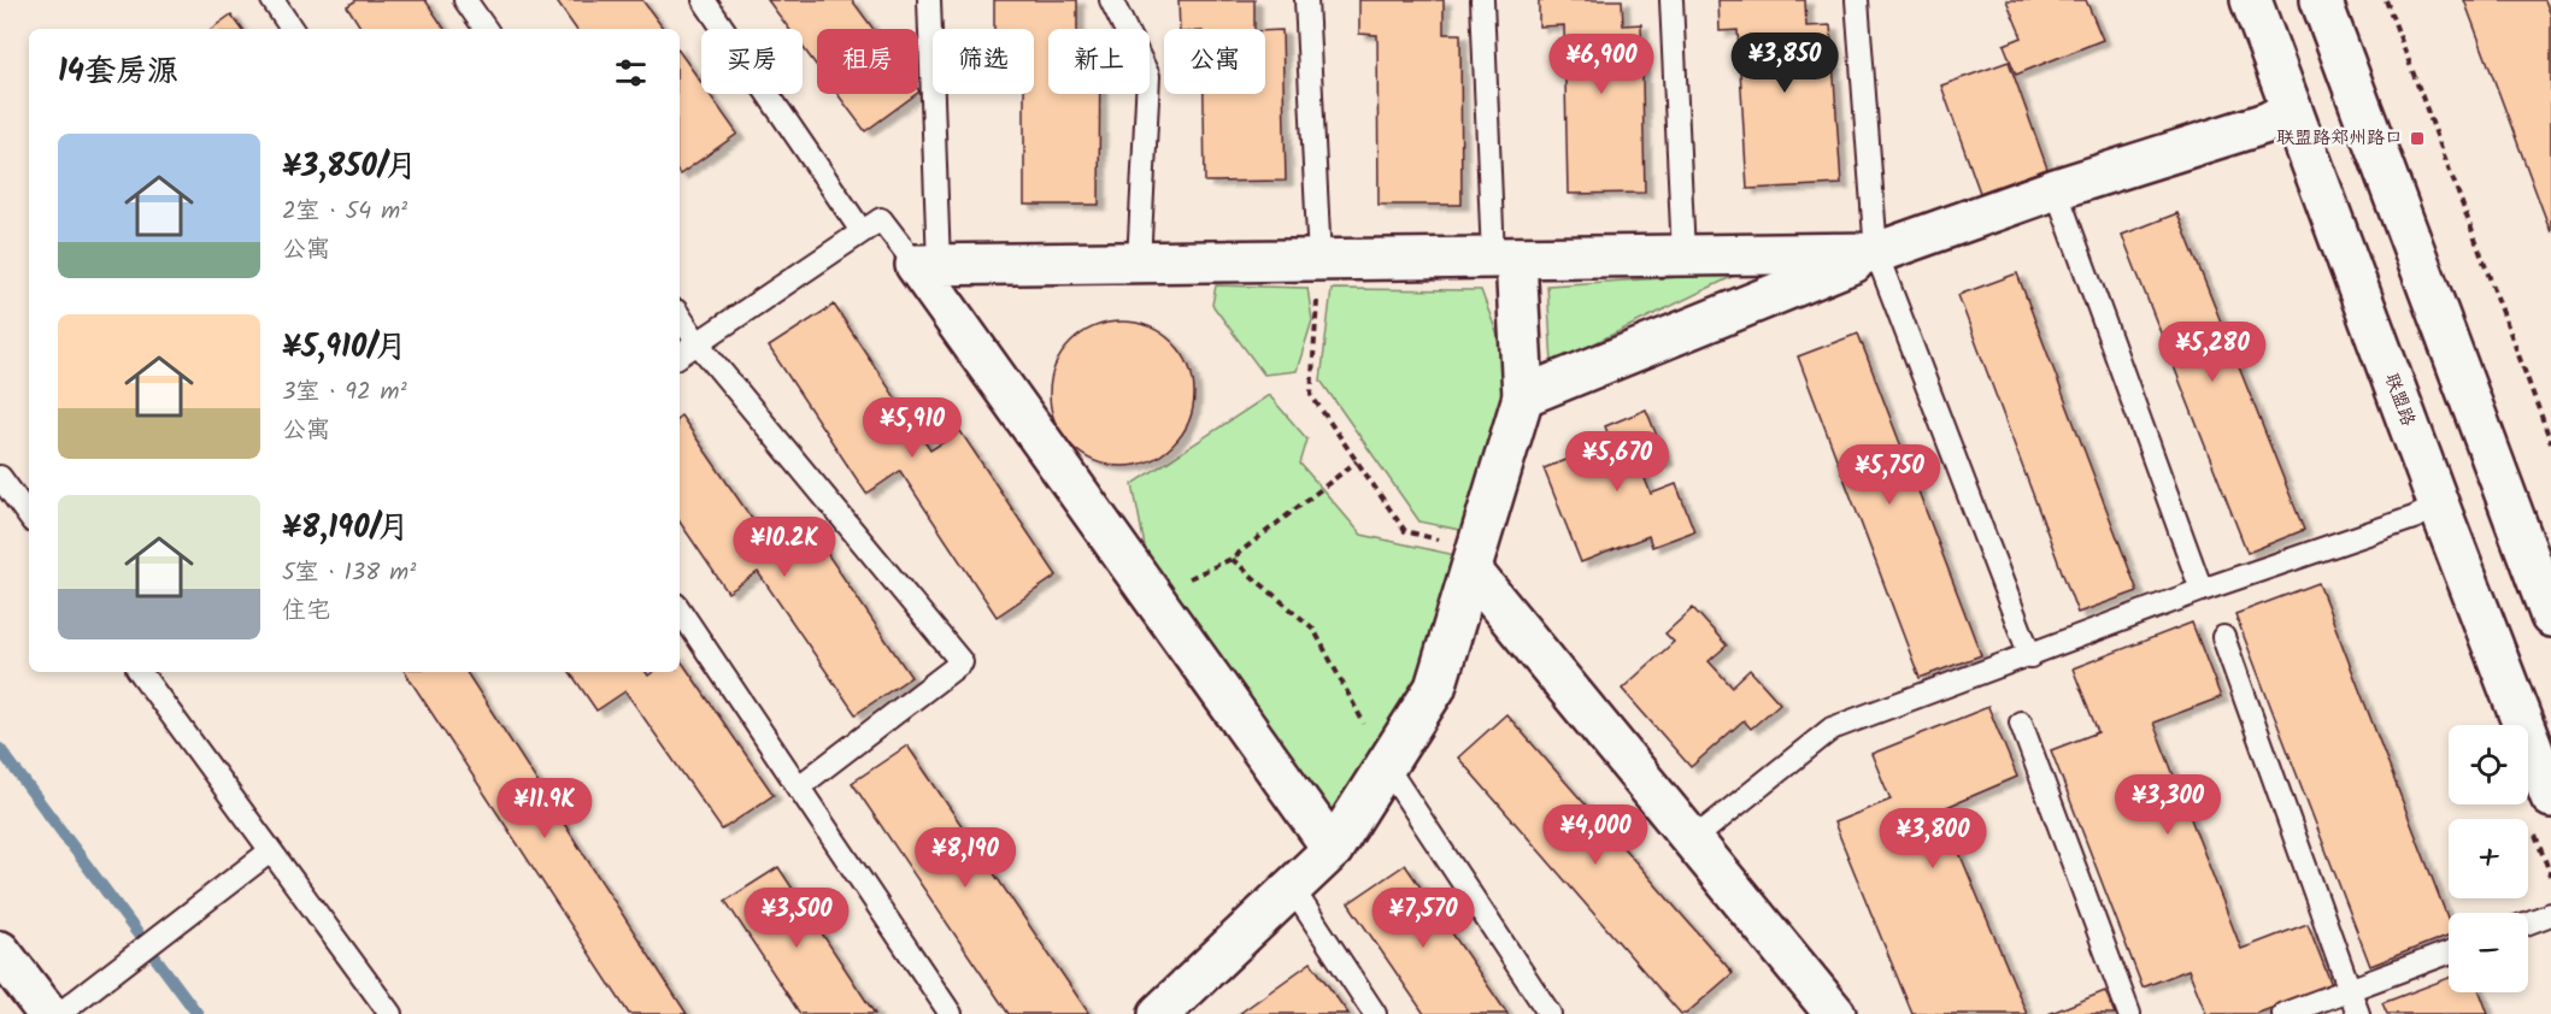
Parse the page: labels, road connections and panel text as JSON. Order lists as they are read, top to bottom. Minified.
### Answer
{"streets":{"street":["联盟路"]},"places":{"transit":["联盟路郑州路口"]},"page":{"chip":["买房","租房","筛选","新上","公寓"],"heading":"14套房源","price":["¥3,850","¥6,900","¥5,280","¥5,910","¥5,670","¥5,750","¥10.2K","¥3,300","¥11.9K","¥4,000","¥3,800","¥8,190","¥3,500","¥7,570"],"list":[{"name":"¥3,850/月","note":"2室 · 54 m² · 公寓"},{"name":"¥5,910/月","note":"3室 · 92 m² · 公寓"},{"name":"¥8,190/月","note":"5室 · 138 m² · 住宅"}],"map_buttons":["+","−"]}}
